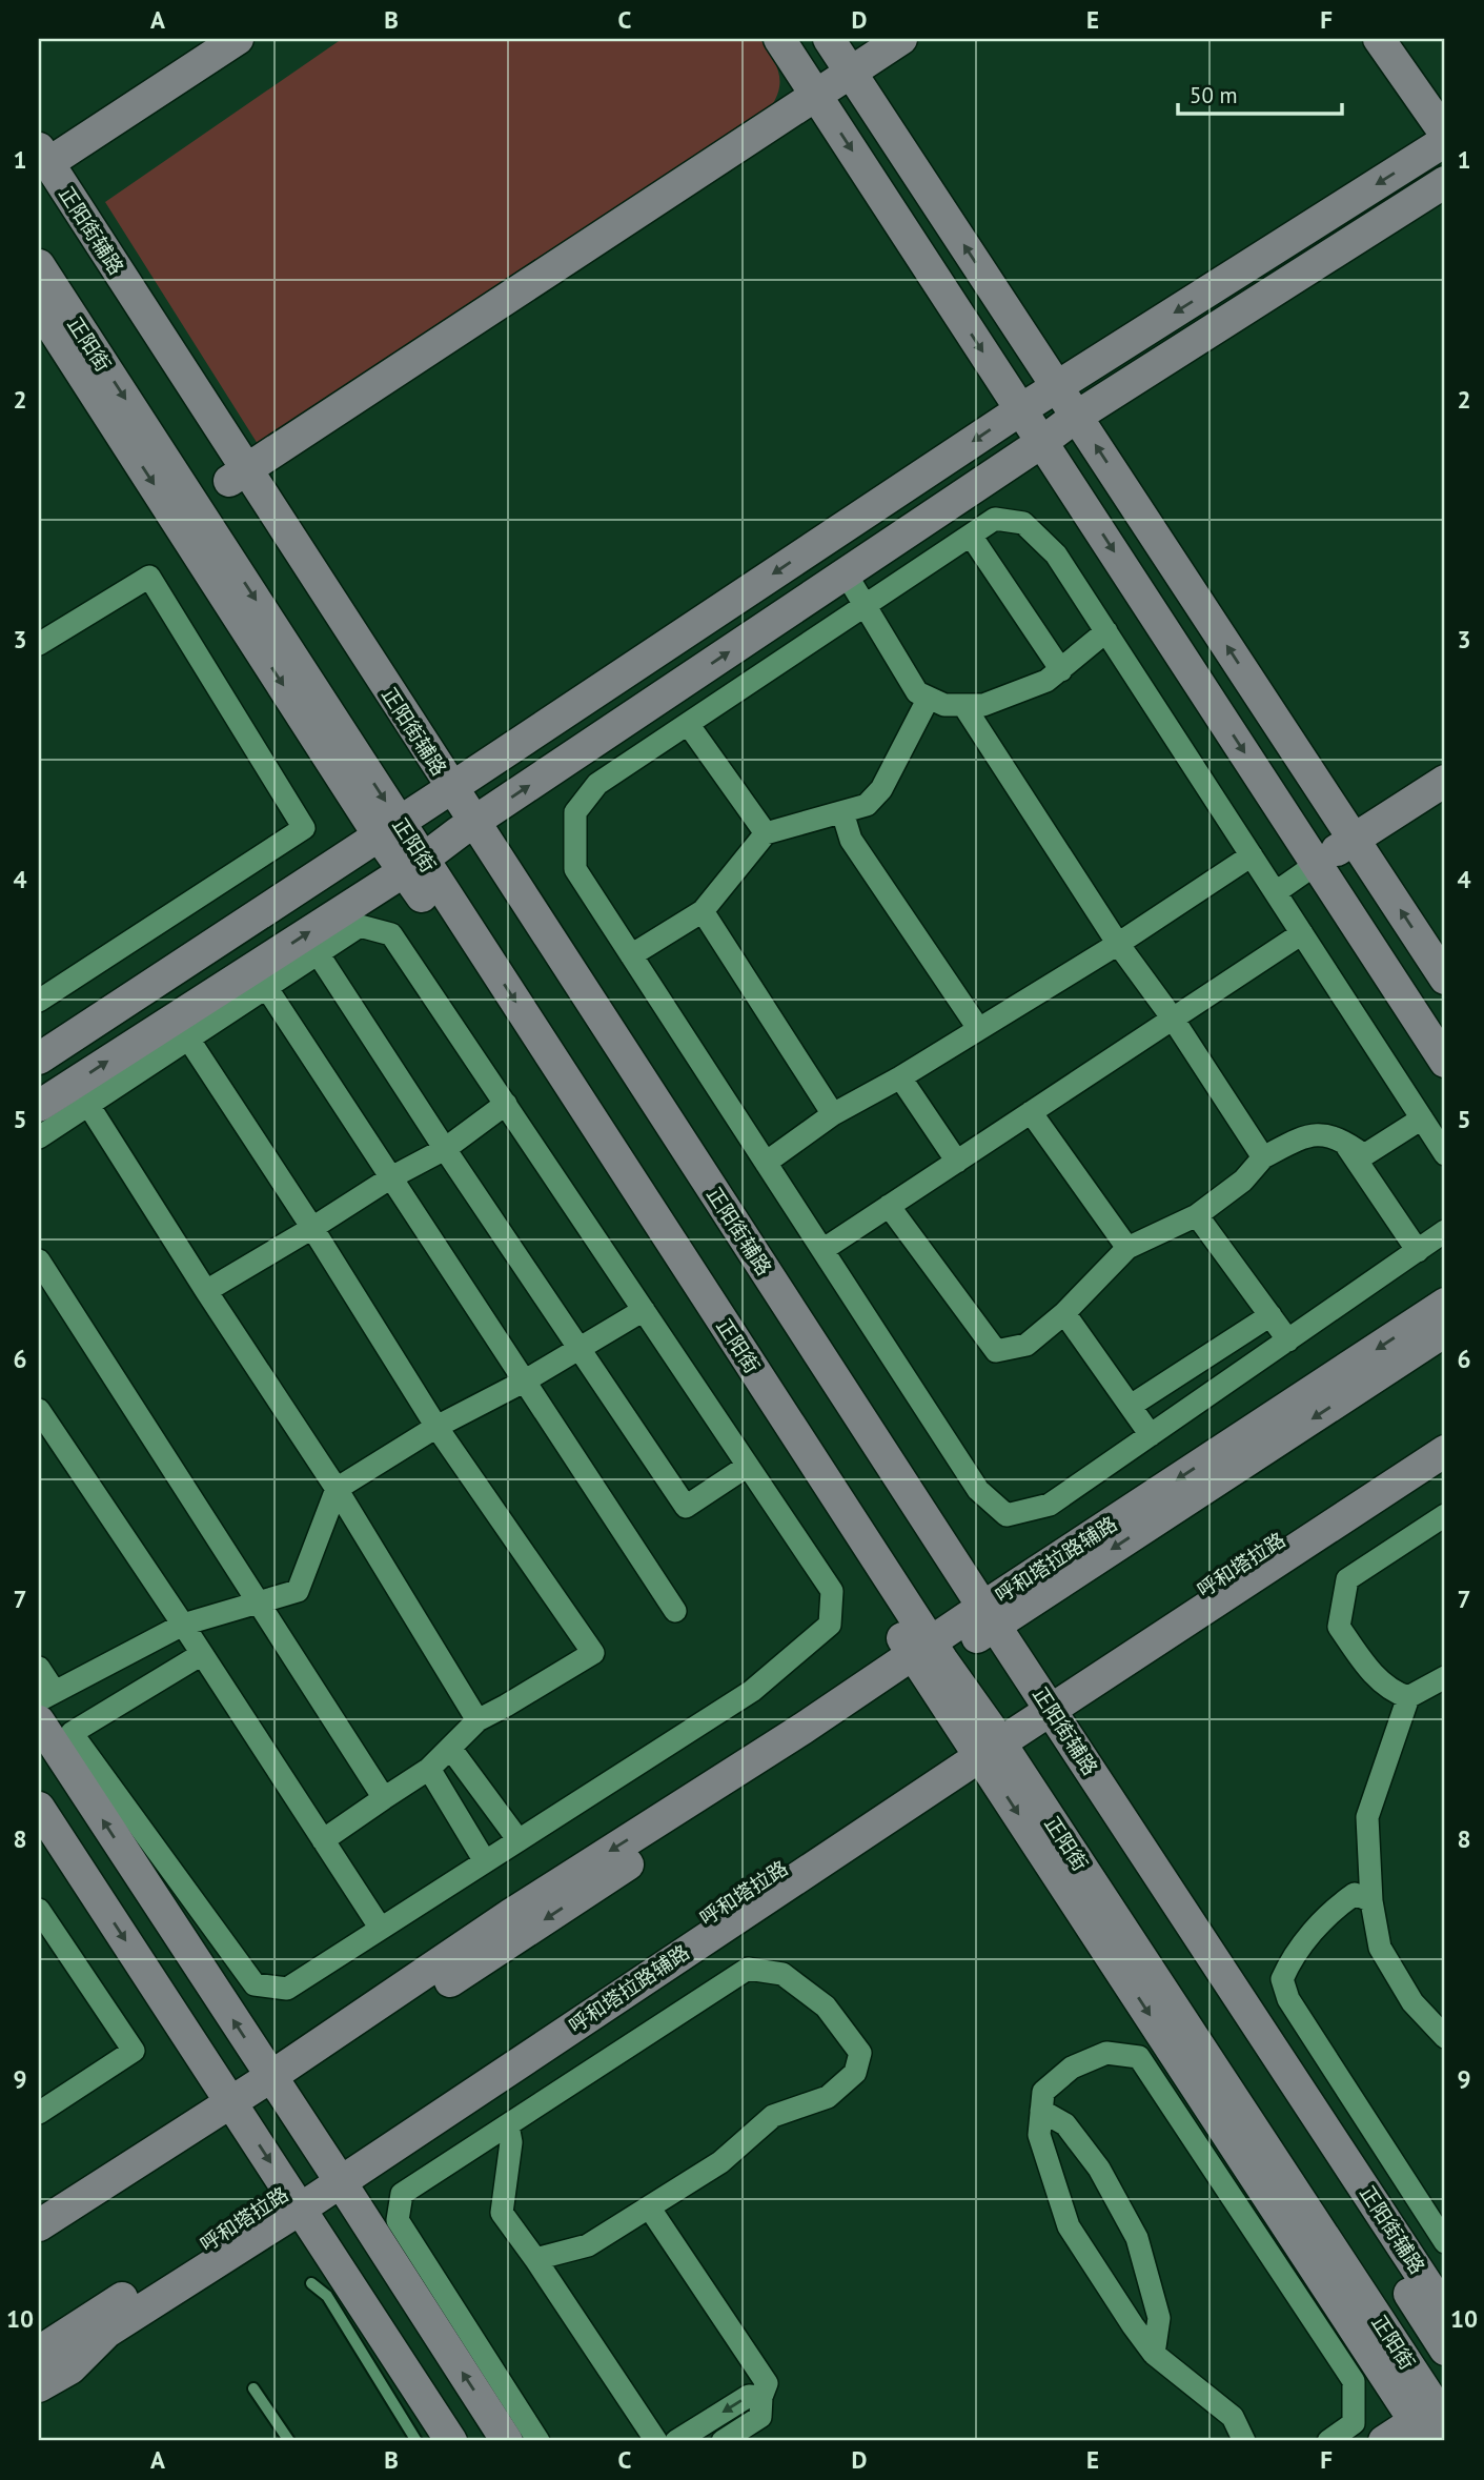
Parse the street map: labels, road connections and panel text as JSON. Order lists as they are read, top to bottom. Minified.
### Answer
{"streets":{"street":["正阳街辅路","正阳街","呼和塔拉路辅路","呼和塔拉路"]},"crossings":[["正阳街辅路","呼和塔拉路辅路"],["正阳街辅路","呼和塔拉路"],["正阳街","呼和塔拉路辅路"],["正阳街","呼和塔拉路"]],"scale_bar":"50 m","grid":{"columns":["A","B","C","D","E","F"],"rows":["1","2","3","4","5","6","7","8","9","10"]}}
